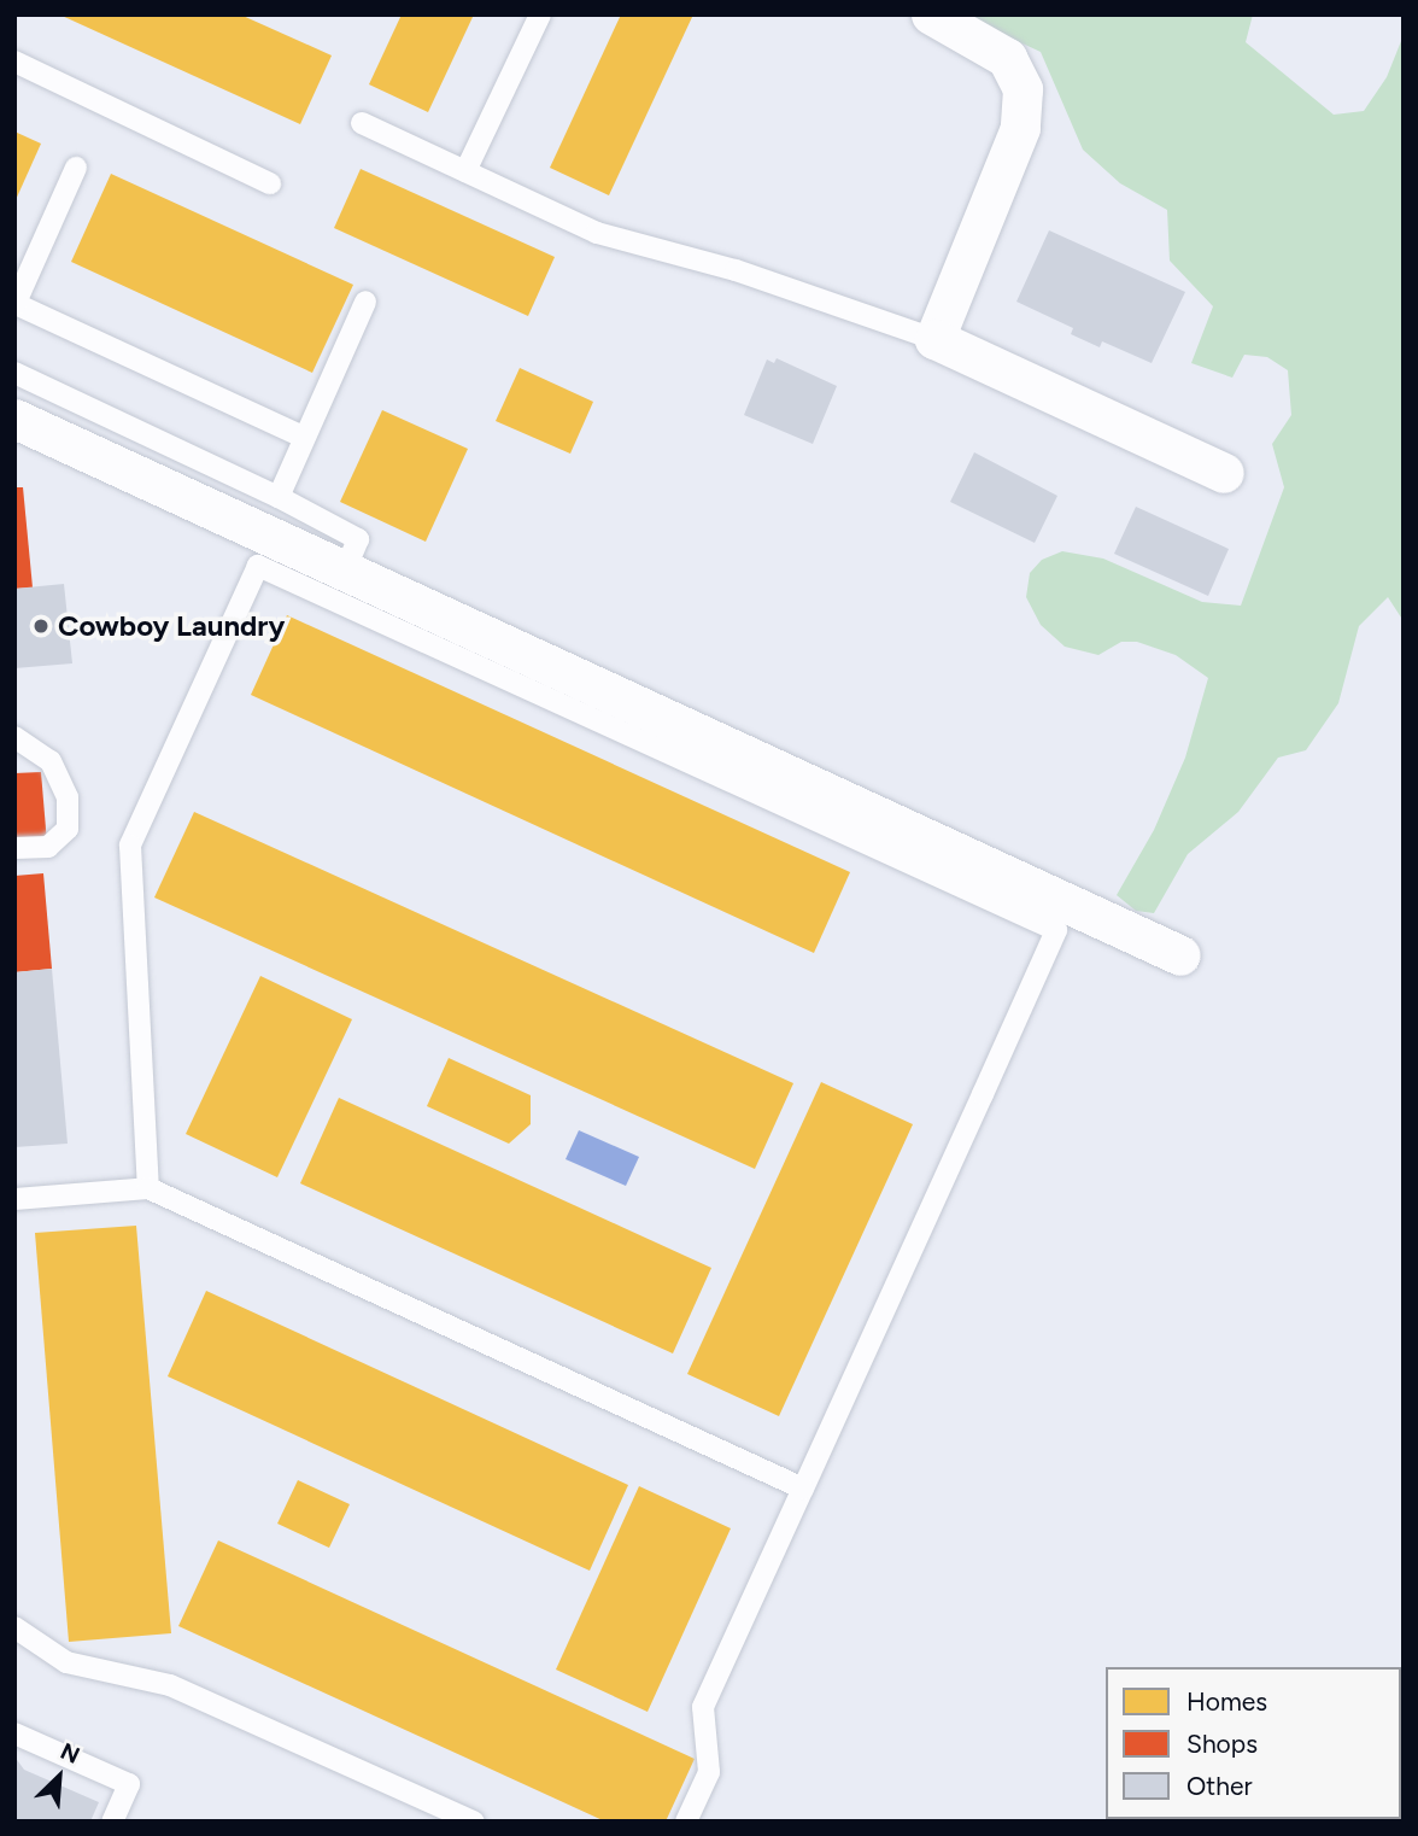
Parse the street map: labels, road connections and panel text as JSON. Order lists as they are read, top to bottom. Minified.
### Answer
{"places":["Cowboy Laundry"],"legend":["Homes","Shops","Other"],"north":"top right"}
